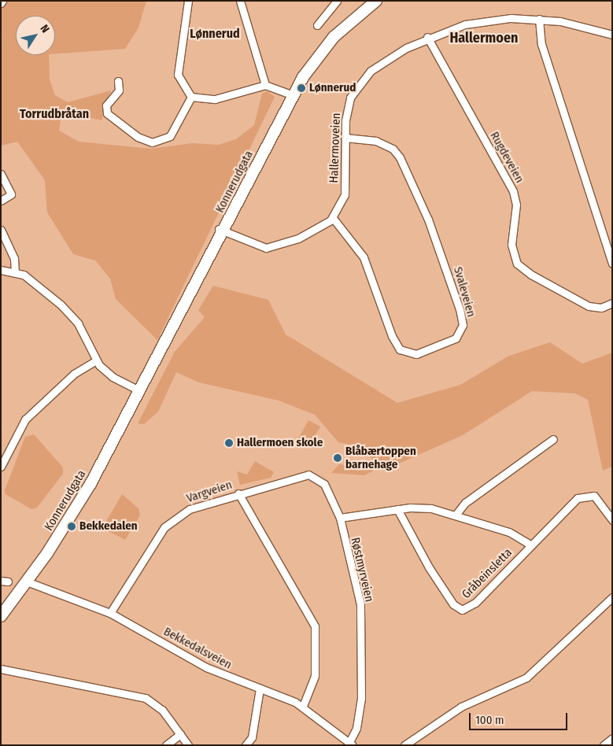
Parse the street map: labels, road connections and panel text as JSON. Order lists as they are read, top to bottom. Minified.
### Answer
{"streets":{"main road":["Konnerudgata"],"street":["Hallermoveien","Rugdeveien","Svaleveien","Vargveien","Røstmyrveien","Gråbeinsletta","Bekkedalsveien"]},"crossings":[["Hallermoveien","Rugdeveien"],["Hallermoveien","Konnerudgata"],["Hallermoveien","Svaleveien"],["Konnerudgata","Bekkedalsveien"],["Vargveien","Røstmyrveien"],["Vargveien","Bekkedalsveien"],["Røstmyrveien","Bekkedalsveien"]],"districts":["Lønnerud","Hallermoen","Torrudbråtan"],"places":["Lønnerud","Hallermoen skole","Blåbærtoppen barnehage","Bekkedalen"],"scale_bar":"100 m","north":"top right"}
